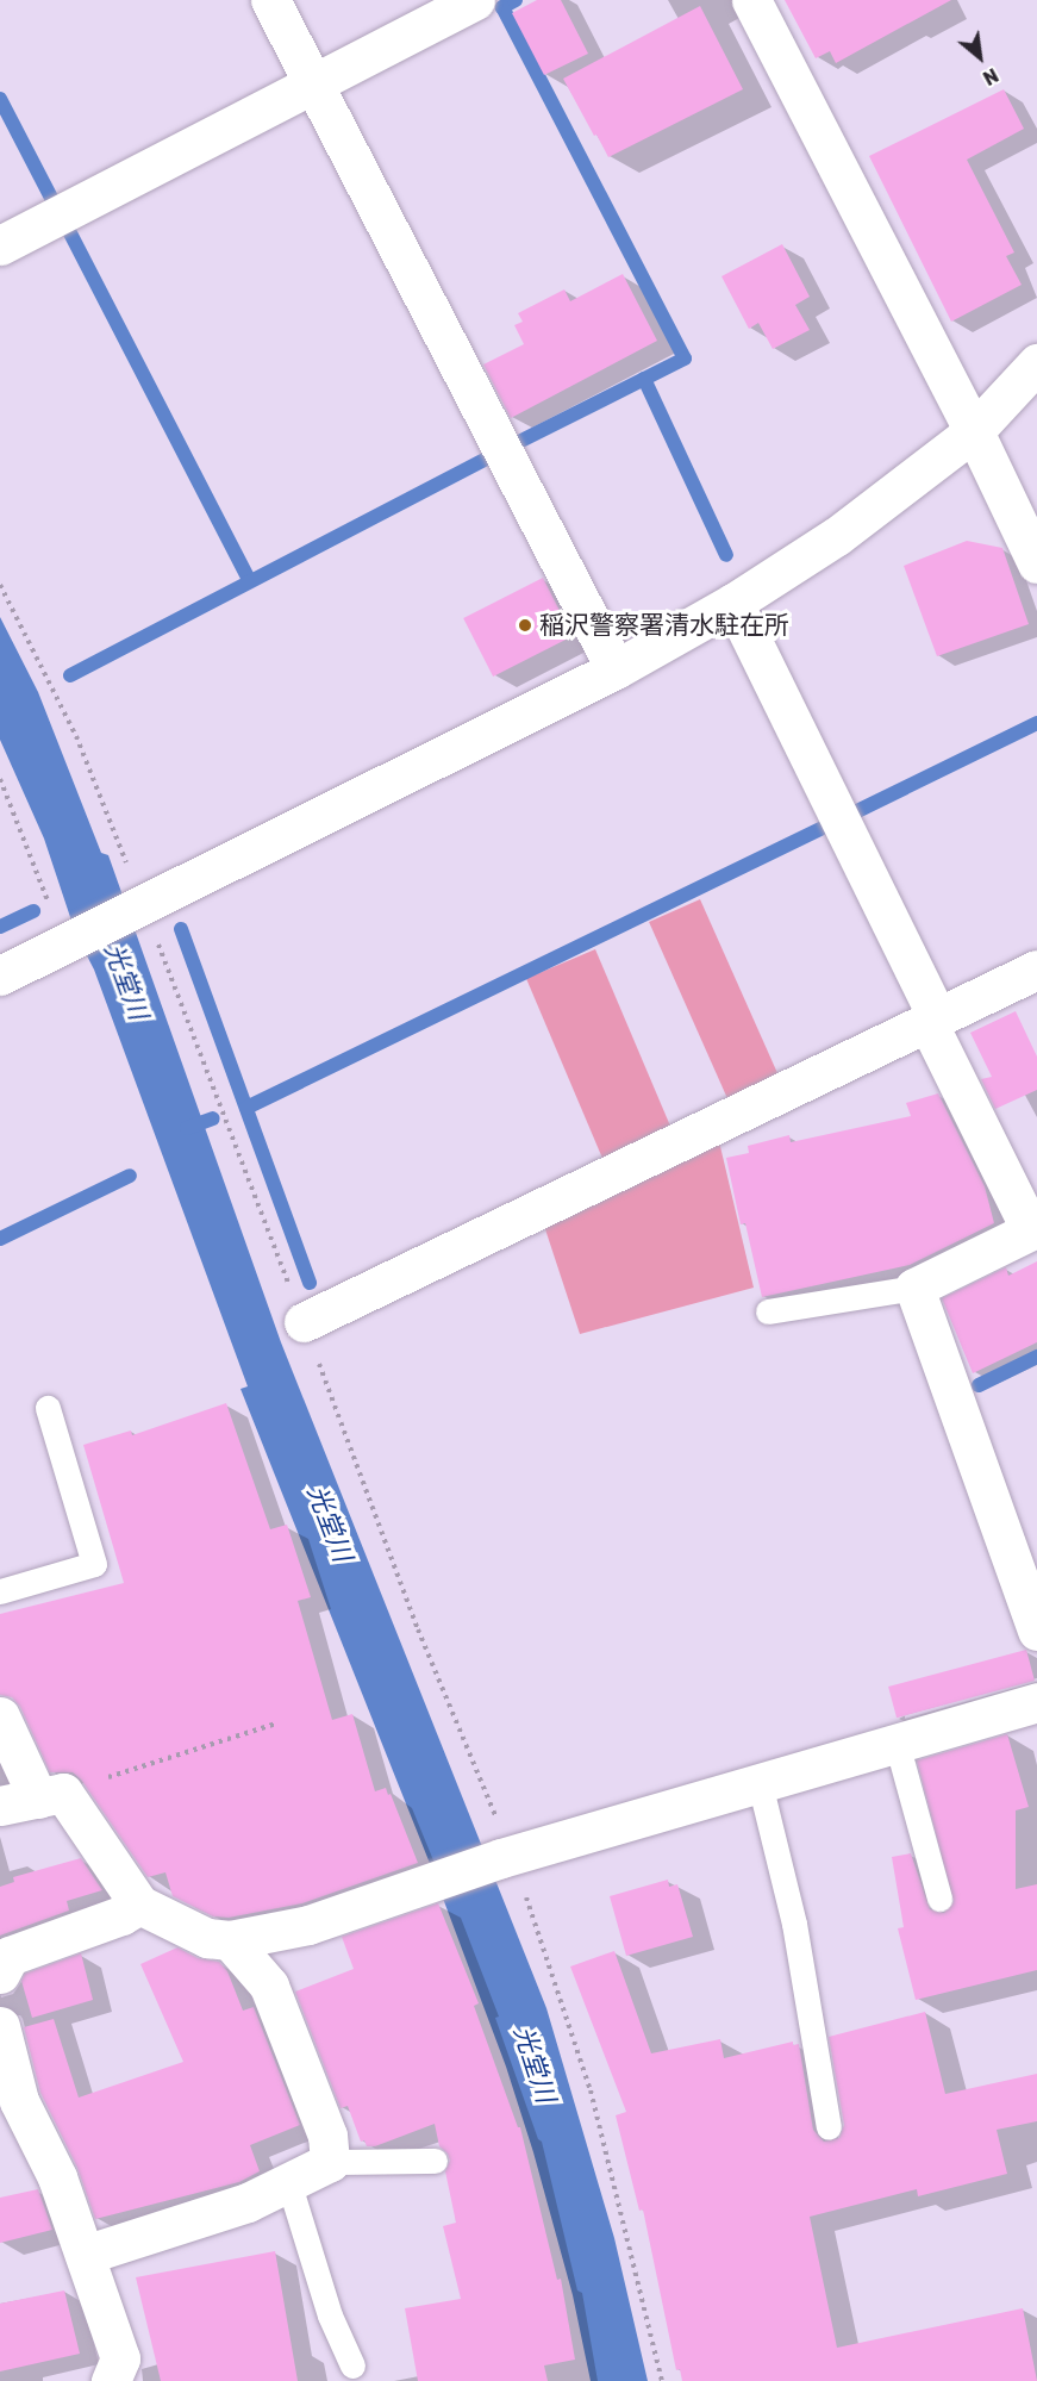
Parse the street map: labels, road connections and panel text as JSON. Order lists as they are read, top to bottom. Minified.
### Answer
{"water":["光堂川"],"places":["稲沢警察署清水駐在所"],"north":"bottom right"}
